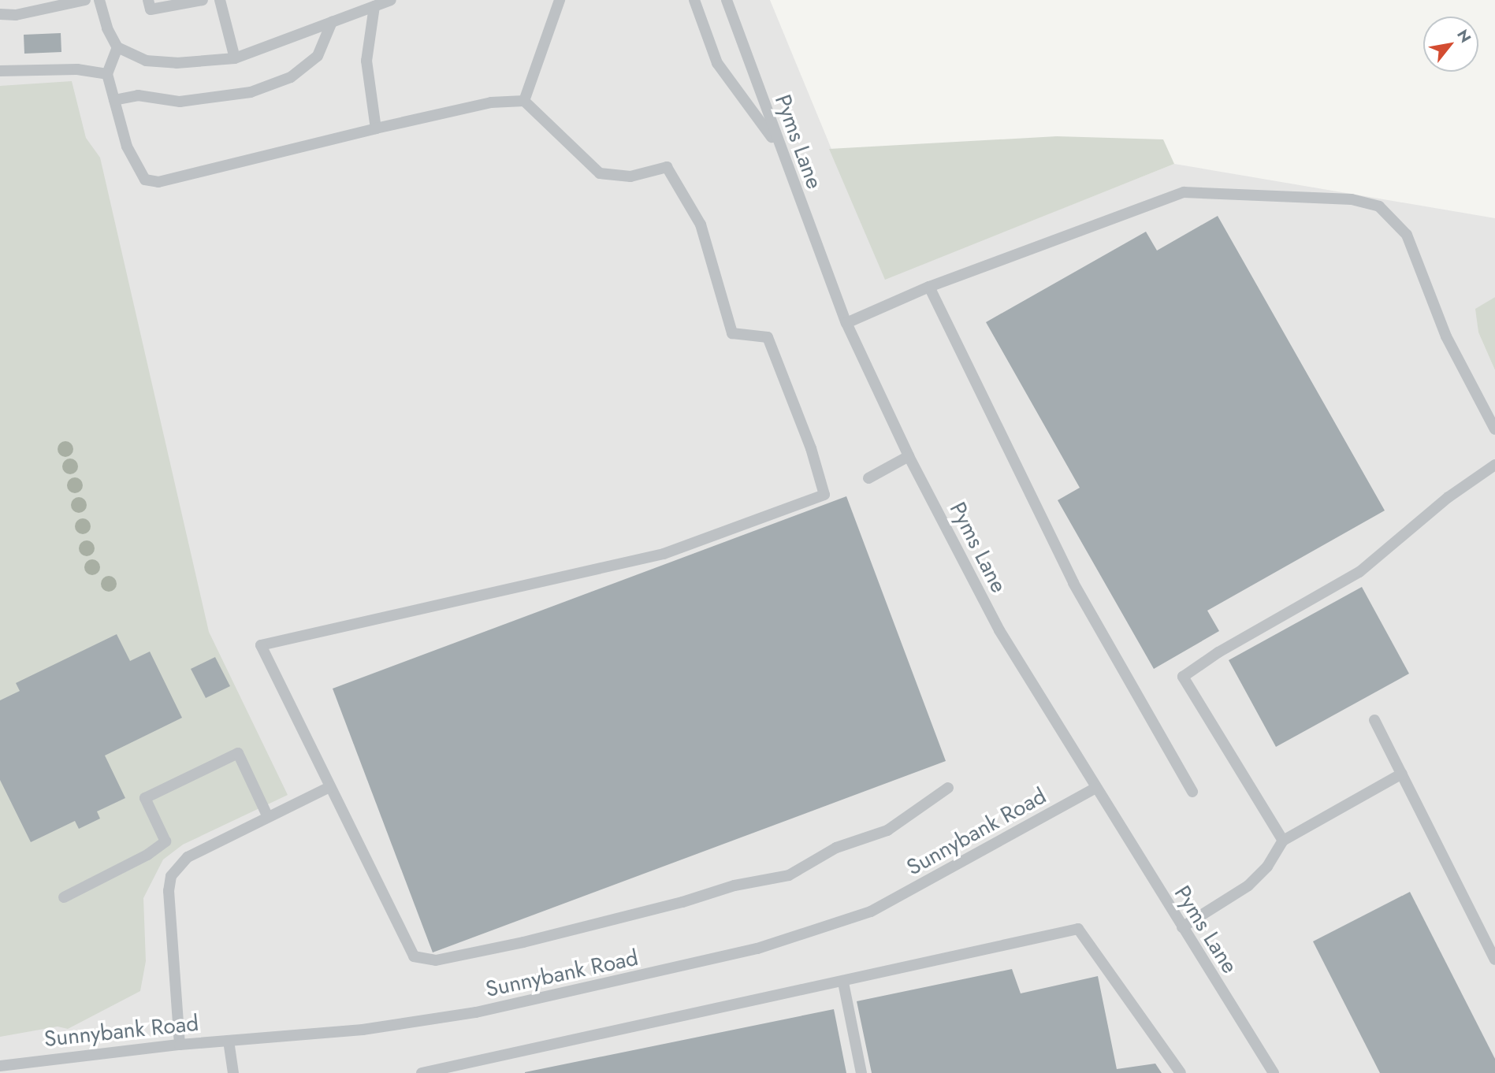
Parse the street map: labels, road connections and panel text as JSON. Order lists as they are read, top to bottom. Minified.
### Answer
{"streets":{"lane":["Pyms Lane","Sunnybank Road"]},"crossings":[["Pyms Lane","Sunnybank Road"]],"north":"top right"}
